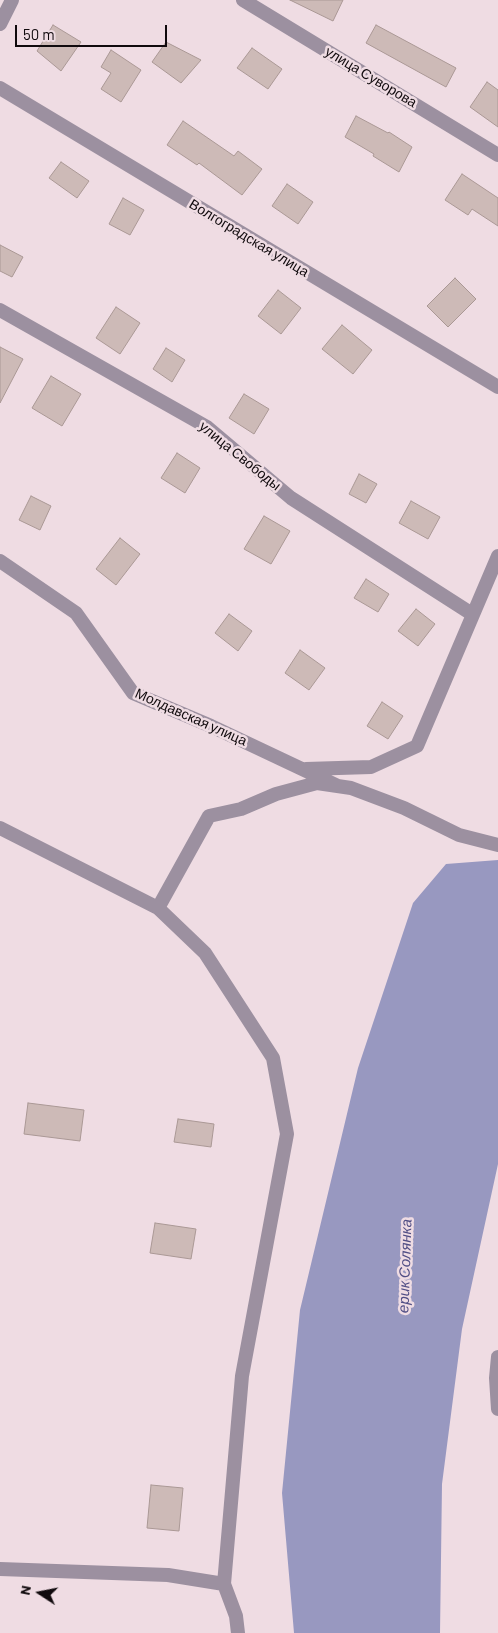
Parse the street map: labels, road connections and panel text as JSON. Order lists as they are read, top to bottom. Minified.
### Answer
{"streets":{"street":["улица Суворова","Волгоградская улица","улица Свободы","Молдавская улица"]},"water":["ерик Солянка"],"scale_bar":"50 m","north":"left"}
